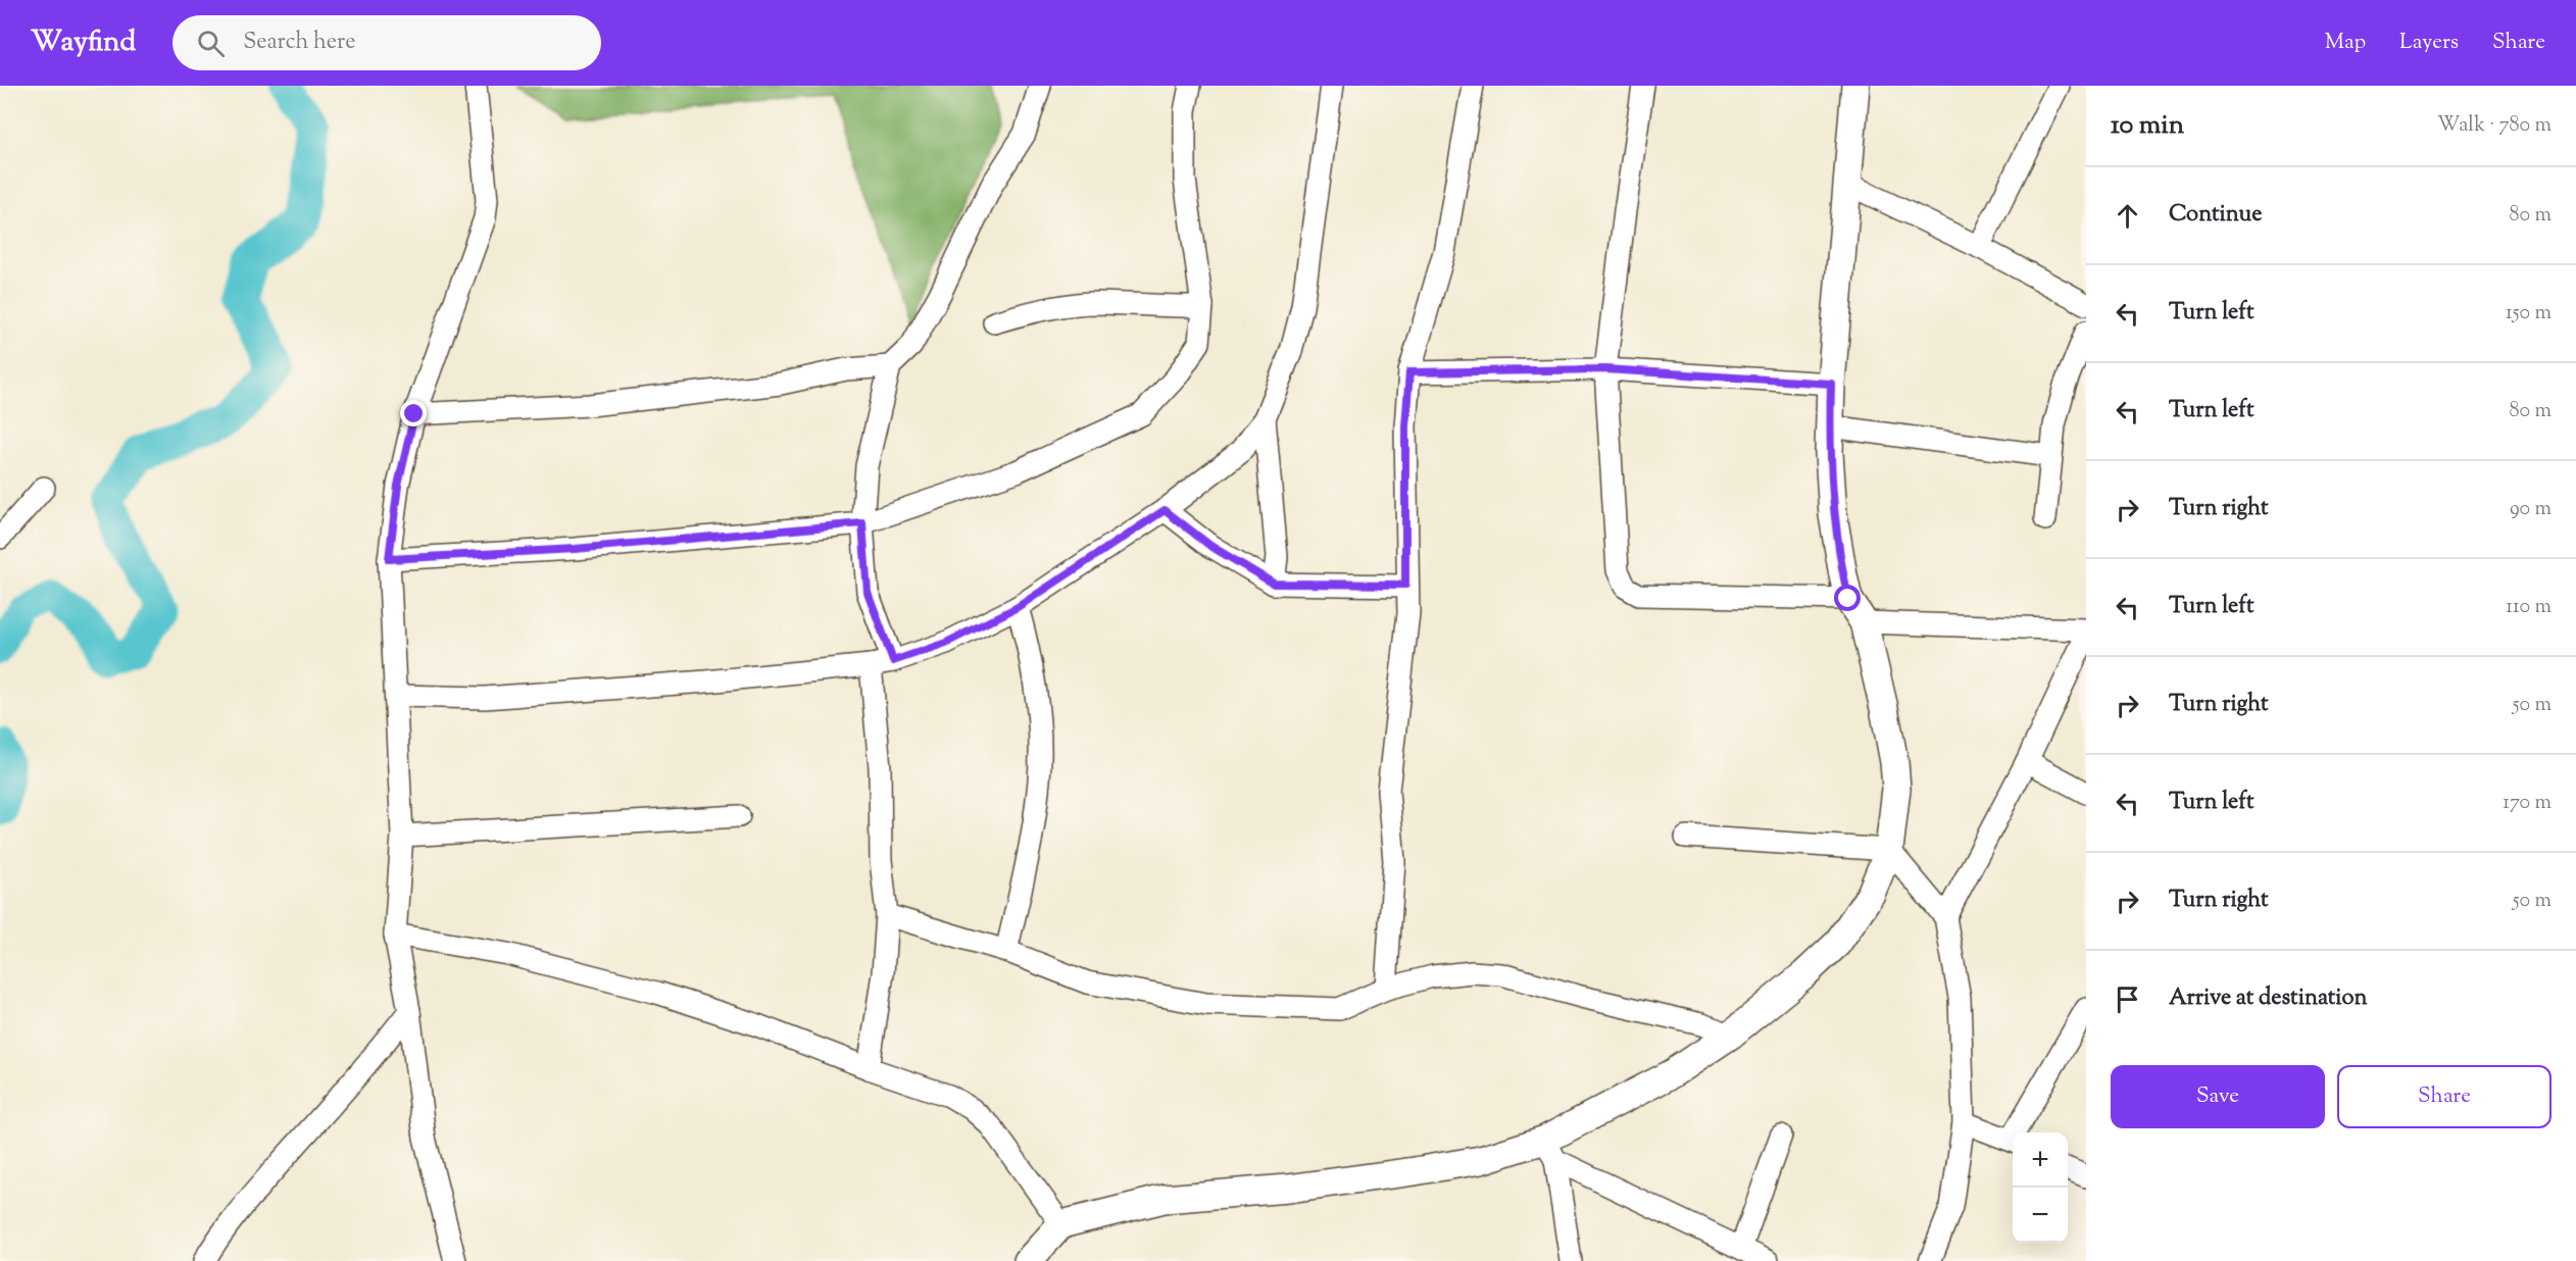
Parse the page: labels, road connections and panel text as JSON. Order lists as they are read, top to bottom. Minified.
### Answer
{"page":{"header":"Wayfind","search":"Search here","nav":["Map","Layers","Share"],"heading":["10 min","Walk · 780 m"],"list":[["Continue","80 m"],["Turn left","150 m"],["Turn left","80 m"],["Turn right","90 m"],["Turn left","110 m"],["Turn right","50 m"],["Turn left","170 m"],["Turn right","50 m"],"Arrive at destination"],"buttons":["Save","Share"],"map_buttons":["+","−"]}}
